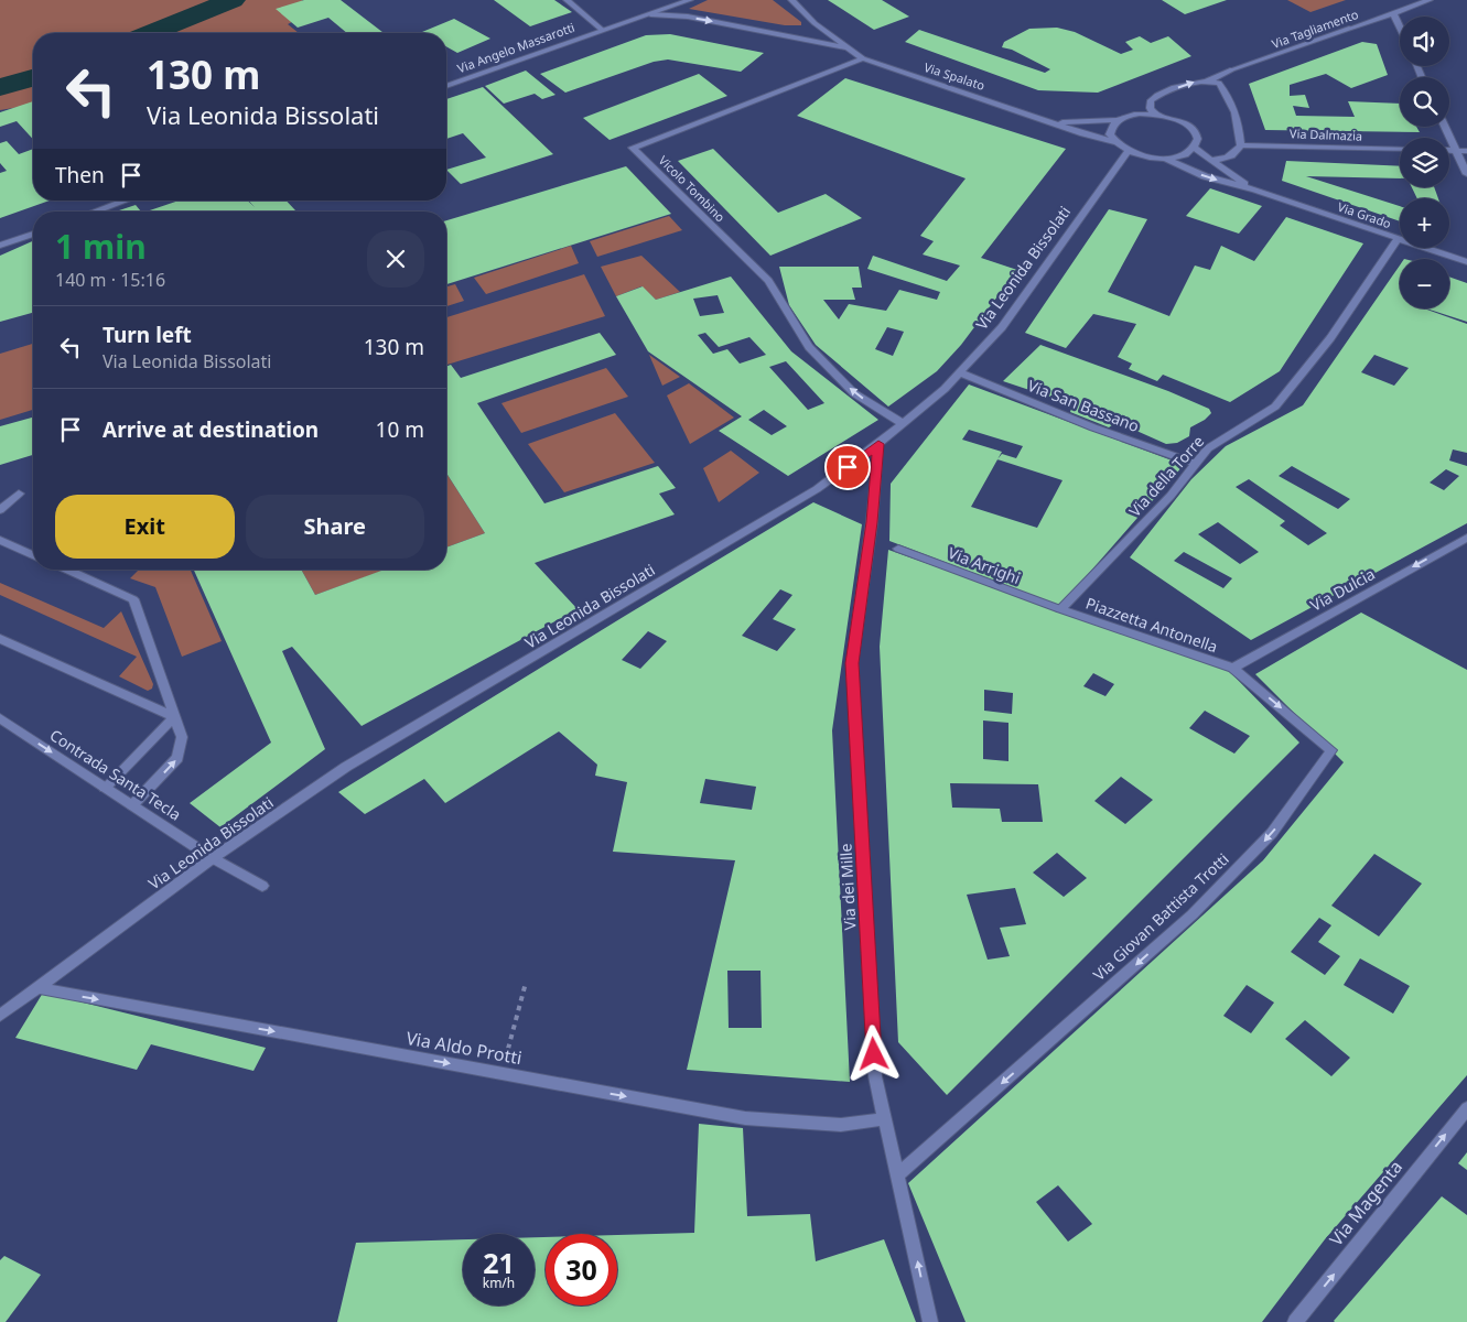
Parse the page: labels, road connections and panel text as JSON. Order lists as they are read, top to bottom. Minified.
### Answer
{"streets":{"street":["Via Tagliamento","Via Angelo Massarotti","Via Spalato","Via Dalmazia","Vicolo Tombino","Via Grado","Via Leonida Bissolati","Via San Bassano","Via della Torre","Via Arrighi","Via Dulcia","Piazzetta Antonella","Contrada Santa Tecla","Via dei Mille","Via Giovan Battista Trotti","Via Aldo Protti","Via Magenta"]},"crossings":[["Via Tagliamento","Via Spalato"],["Via Angelo Massarotti","Via Spalato"],["Via Spalato","Vicolo Tombino"],["Vicolo Tombino","Via Leonida Bissolati"],["Via Grado","Via della Torre"],["Via Leonida Bissolati","Via San Bassano"],["Via Leonida Bissolati","Contrada Santa Tecla"],["Via Leonida Bissolati","Via dei Mille"],["Via Leonida Bissolati","Via Aldo Protti"],["Via San Bassano","Via della Torre"],["Via della Torre","Via Arrighi"],["Via della Torre","Piazzetta Antonella"],["Via Arrighi","Piazzetta Antonella"],["Via Dulcia","Piazzetta Antonella"],["Via Dulcia","Via Giovan Battista Trotti"],["Piazzetta Antonella","Via Giovan Battista Trotti"],["Via dei Mille","Via Giovan Battista Trotti"],["Via dei Mille","Via Aldo Protti"]],"one_way":["Via Dulcia","Via Giovan Battista Trotti","Via Aldo Protti","Via Magenta"],"page":{"map_buttons":["+","−"],"turn":["130 m","Via Leonida Bissolati"],"then":"Then","heading":["1 min","140 m · 15:16"],"list":[{"name":"Turn left","note":"Via Leonida Bissolati","value":"130 m"},{"name":"Arrive at destination","value":"10 m"}],"buttons":["Exit","Share"],"speed":"21 km/h","limit":"30"}}
